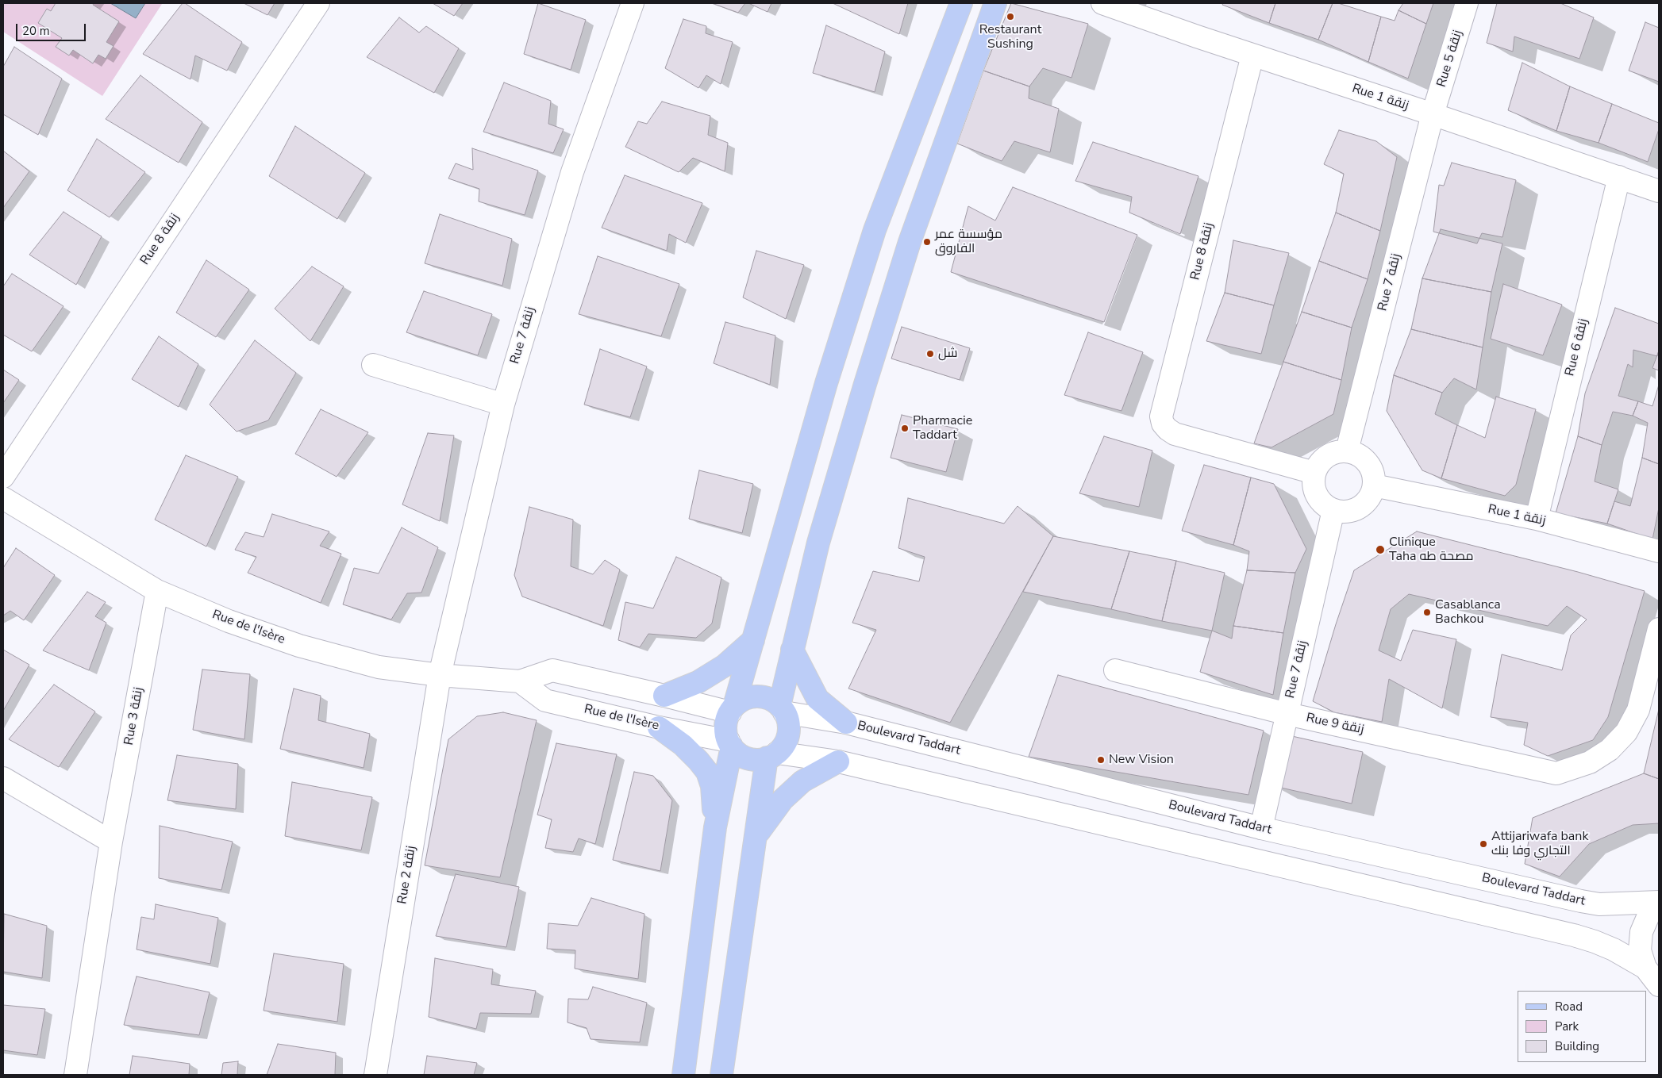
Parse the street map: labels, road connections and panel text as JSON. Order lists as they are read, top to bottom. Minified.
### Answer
{"streets":{"street":["Rue 5 زنقة","Rue 1 زنقة","Rue 8 زنقة","Rue 7 زنقة","Rue 6 زنقة","Rue de l'Isère","Rue 3 زنقة","Rue 9 زنقة","Boulevard Taddart","Rue 2 زنقة"]},"crossings":[["Rue 5 زنقة","Rue 1 زنقة"],["Rue 5 زنقة","Rue 7 زنقة"],["Rue 1 زنقة","Rue 8 زنقة"],["Rue 1 زنقة","Rue 7 زنقة"],["Rue 1 زنقة","Rue 6 زنقة"],["Rue 8 زنقة","Rue 7 زنقة"],["Rue 7 زنقة","Rue de l'Isère"],["Rue 7 زنقة","Rue 9 زنقة"],["Rue 7 زنقة","Boulevard Taddart"],["Rue 7 زنقة","Rue 2 زنقة"],["Rue de l'Isère","Rue 3 زنقة"],["Rue de l'Isère","Boulevard Taddart"],["Rue de l'Isère","Rue 2 زنقة"]],"places":["Restaurant Sushing","مؤسسة عمر الفاروق","شل","Pharmacie Taddart","Clinique Taha مصحة طه","Casablanca Bachkou","New Vision","Attijariwafa bank التجاري وفا بنك"],"legend":["Road","Park","Building"],"scale_bar":"20 m"}
